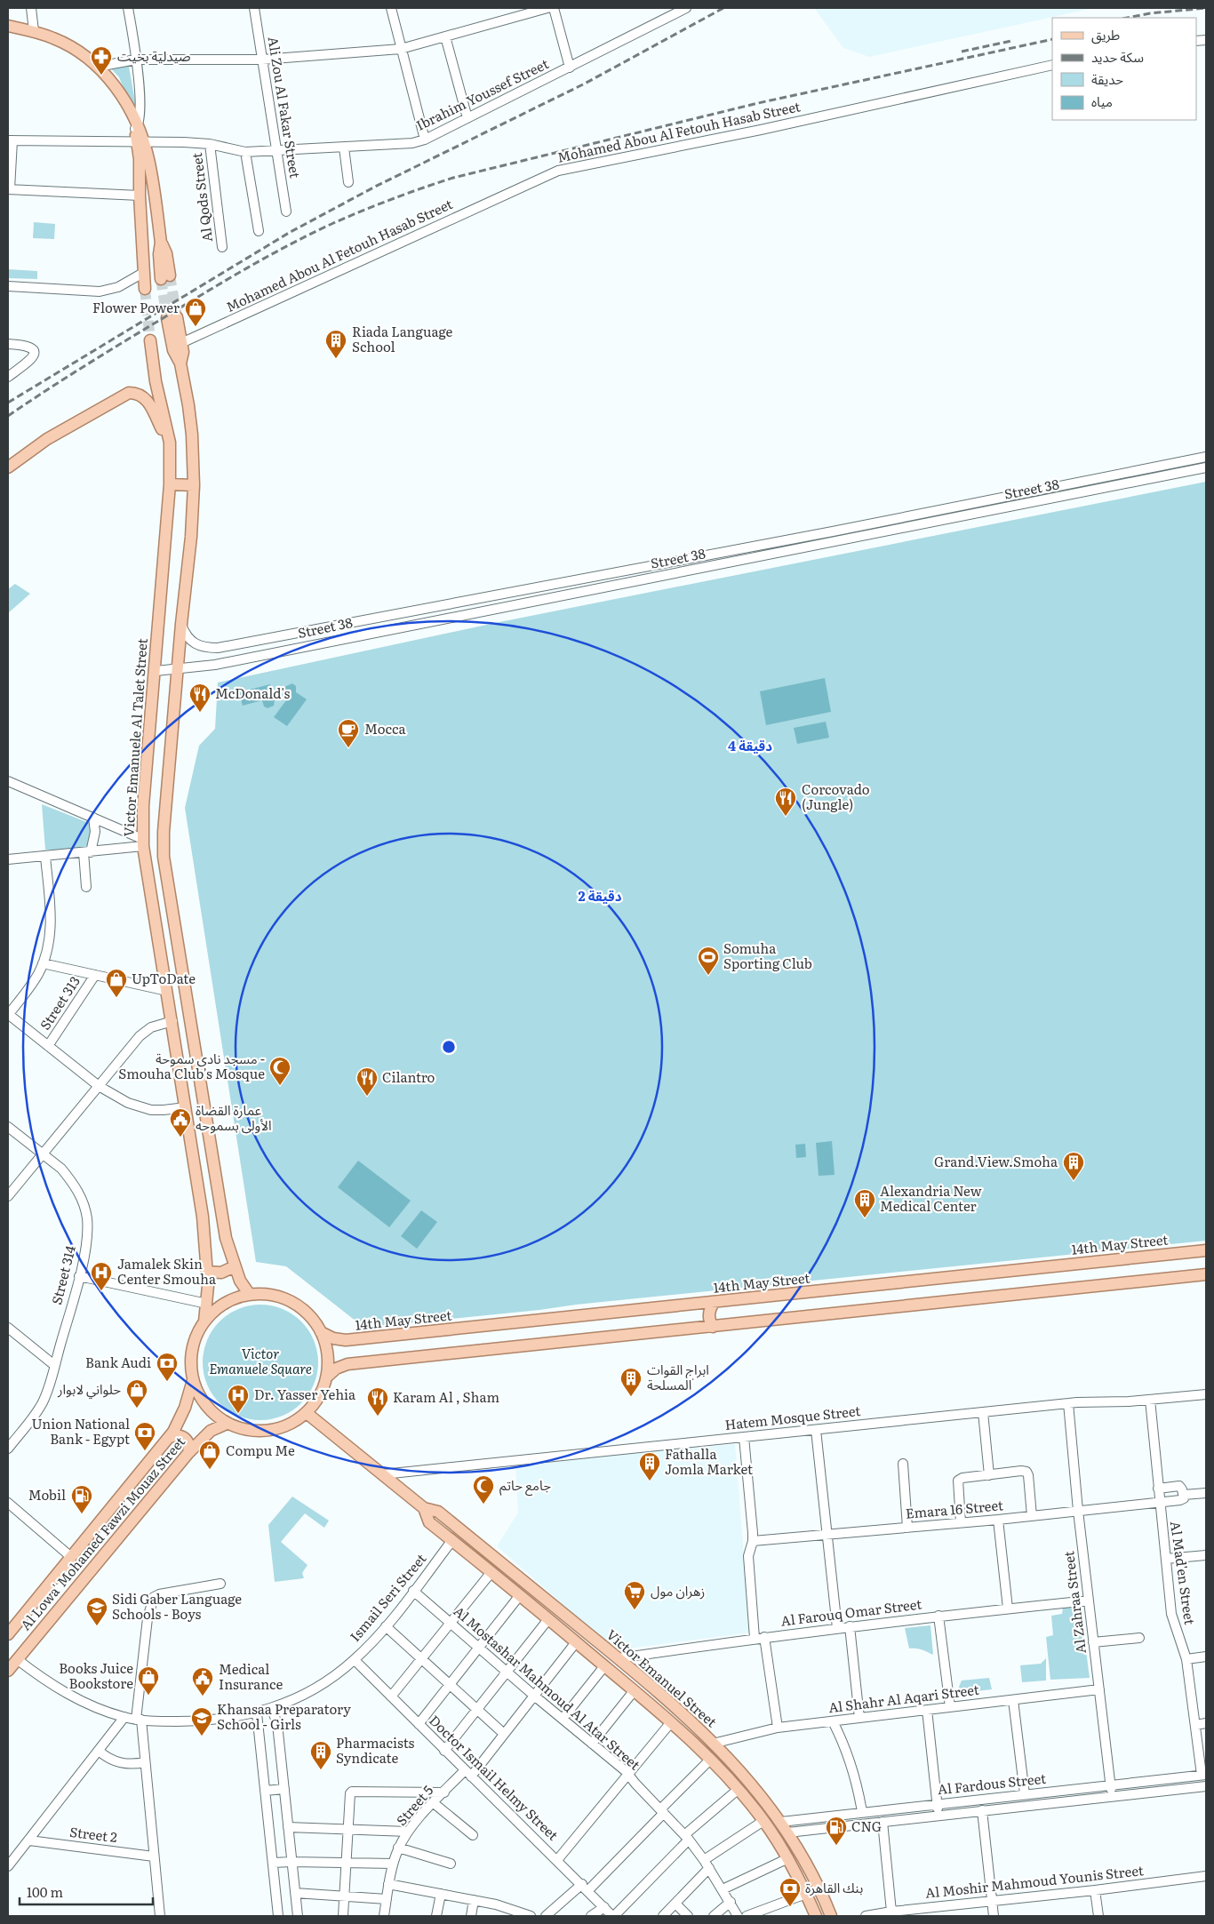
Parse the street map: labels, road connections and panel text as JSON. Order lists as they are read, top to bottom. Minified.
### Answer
{"streets":{"main road":["Victor Emanuele Al Talet Street","14th May Street","Al Lowa' Mohamed Fawzi Mouaz Street","Victor Emanuel Street"],"street":["Ibrahim Youssef Street","Ali Zou Al Fakar Street","Mohamed Abou Al Fetouh Hasab Street","Al Qods Street","Street 38","Street 313","Street 314","Hatem Mosque Street","Emara 16 Street","Al Mad'en Street","Ismail Seri Street","Al Zahraa Street","Al Farouq Omar Street","Al Mostashar Mahmoud Al Atar Street","Al Shahr Al Aqari Street","Doctor Ismail Helmy Street","Al Fardous Street","Street 5","Street 2","Al Moshir Mahmoud Younis Street"]},"crossings":[["Ibrahim Youssef Street","Ali Zou Al Fakar Street"],["Ibrahim Youssef Street","Al Qods Street"],["Street 38","Victor Emanuele Al Talet Street"],["Victor Emanuele Al Talet Street","14th May Street"],["Victor Emanuele Al Talet Street","Al Lowa' Mohamed Fawzi Mouaz Street"],["Victor Emanuele Al Talet Street","Victor Emanuel Street"],["14th May Street","Al Lowa' Mohamed Fawzi Mouaz Street"],["14th May Street","Victor Emanuel Street"],["Hatem Mosque Street","Al Mad'en Street"],["Hatem Mosque Street","Al Zahraa Street"],["Hatem Mosque Street","Victor Emanuel Street"],["Emara 16 Street","Al Mad'en Street"],["Emara 16 Street","Al Zahraa Street"],["Al Lowa' Mohamed Fawzi Mouaz Street","Ismail Seri Street"],["Al Lowa' Mohamed Fawzi Mouaz Street","Victor Emanuel Street"],["Al Mad'en Street","Al Fardous Street"],["Ismail Seri Street","Victor Emanuel Street"],["Ismail Seri Street","Al Mostashar Mahmoud Al Atar Street"],["Ismail Seri Street","Doctor Ismail Helmy Street"],["Al Zahraa Street","Al Farouq Omar Street"],["Al Zahraa Street","Al Shahr Al Aqari Street"],["Al Zahraa Street","Al Fardous Street"],["Al Farouq Omar Street","Victor Emanuel Street"],["Victor Emanuel Street","Al Shahr Al Aqari Street"],["Victor Emanuel Street","Al Fardous Street"],["Victor Emanuel Street","Street 5"],["Al Mostashar Mahmoud Al Atar Street","Street 5"],["Doctor Ismail Helmy Street","Street 5"]],"parks":["Victor Emanuele Square"],"places":{"pharmacy":["صيدلية بخيت"],"shop":["Flower Power","UpToDate","حلواني لابوار","Compu Me","Books Juice Bookstore"],"building":["Riada Language School","Grand.View.Smoha","Alexandria New Medical Center","ابراج القوات المسلحة","Fathalla Jomla Market","Pharmacists Syndicate"],"restaurant":["McDonald's","Corcovado (Jungle)","Cilantro","Karam Al , Sham"],"cafe":["Mocca"],"sports":["Somuha Sporting Club"],"mosque":["مسجد نادى سموحة - Smouha Club's Mosque","جامع حاتم"],"public building":["عمارة القضاة الأولى بسموحه","Medical Insurance"],"hospital":["Jamalek Skin Center Smouha","Dr. Yasser Yehia"],"bank":["Bank Audi","Union National Bank - Egypt","بنك القاهرة"],"fuel station":["Mobil","CNG"],"supermarket":["زهران مول"],"school or university":["Sidi Gaber Language Schools - Boys","Khansaa Preparatory School - Girls"]},"legend":["طريق","سكة حديد","حديقة","مياه"],"scale_bar":"100 m","rings":["4 دقيقة","2 دقيقة"]}
